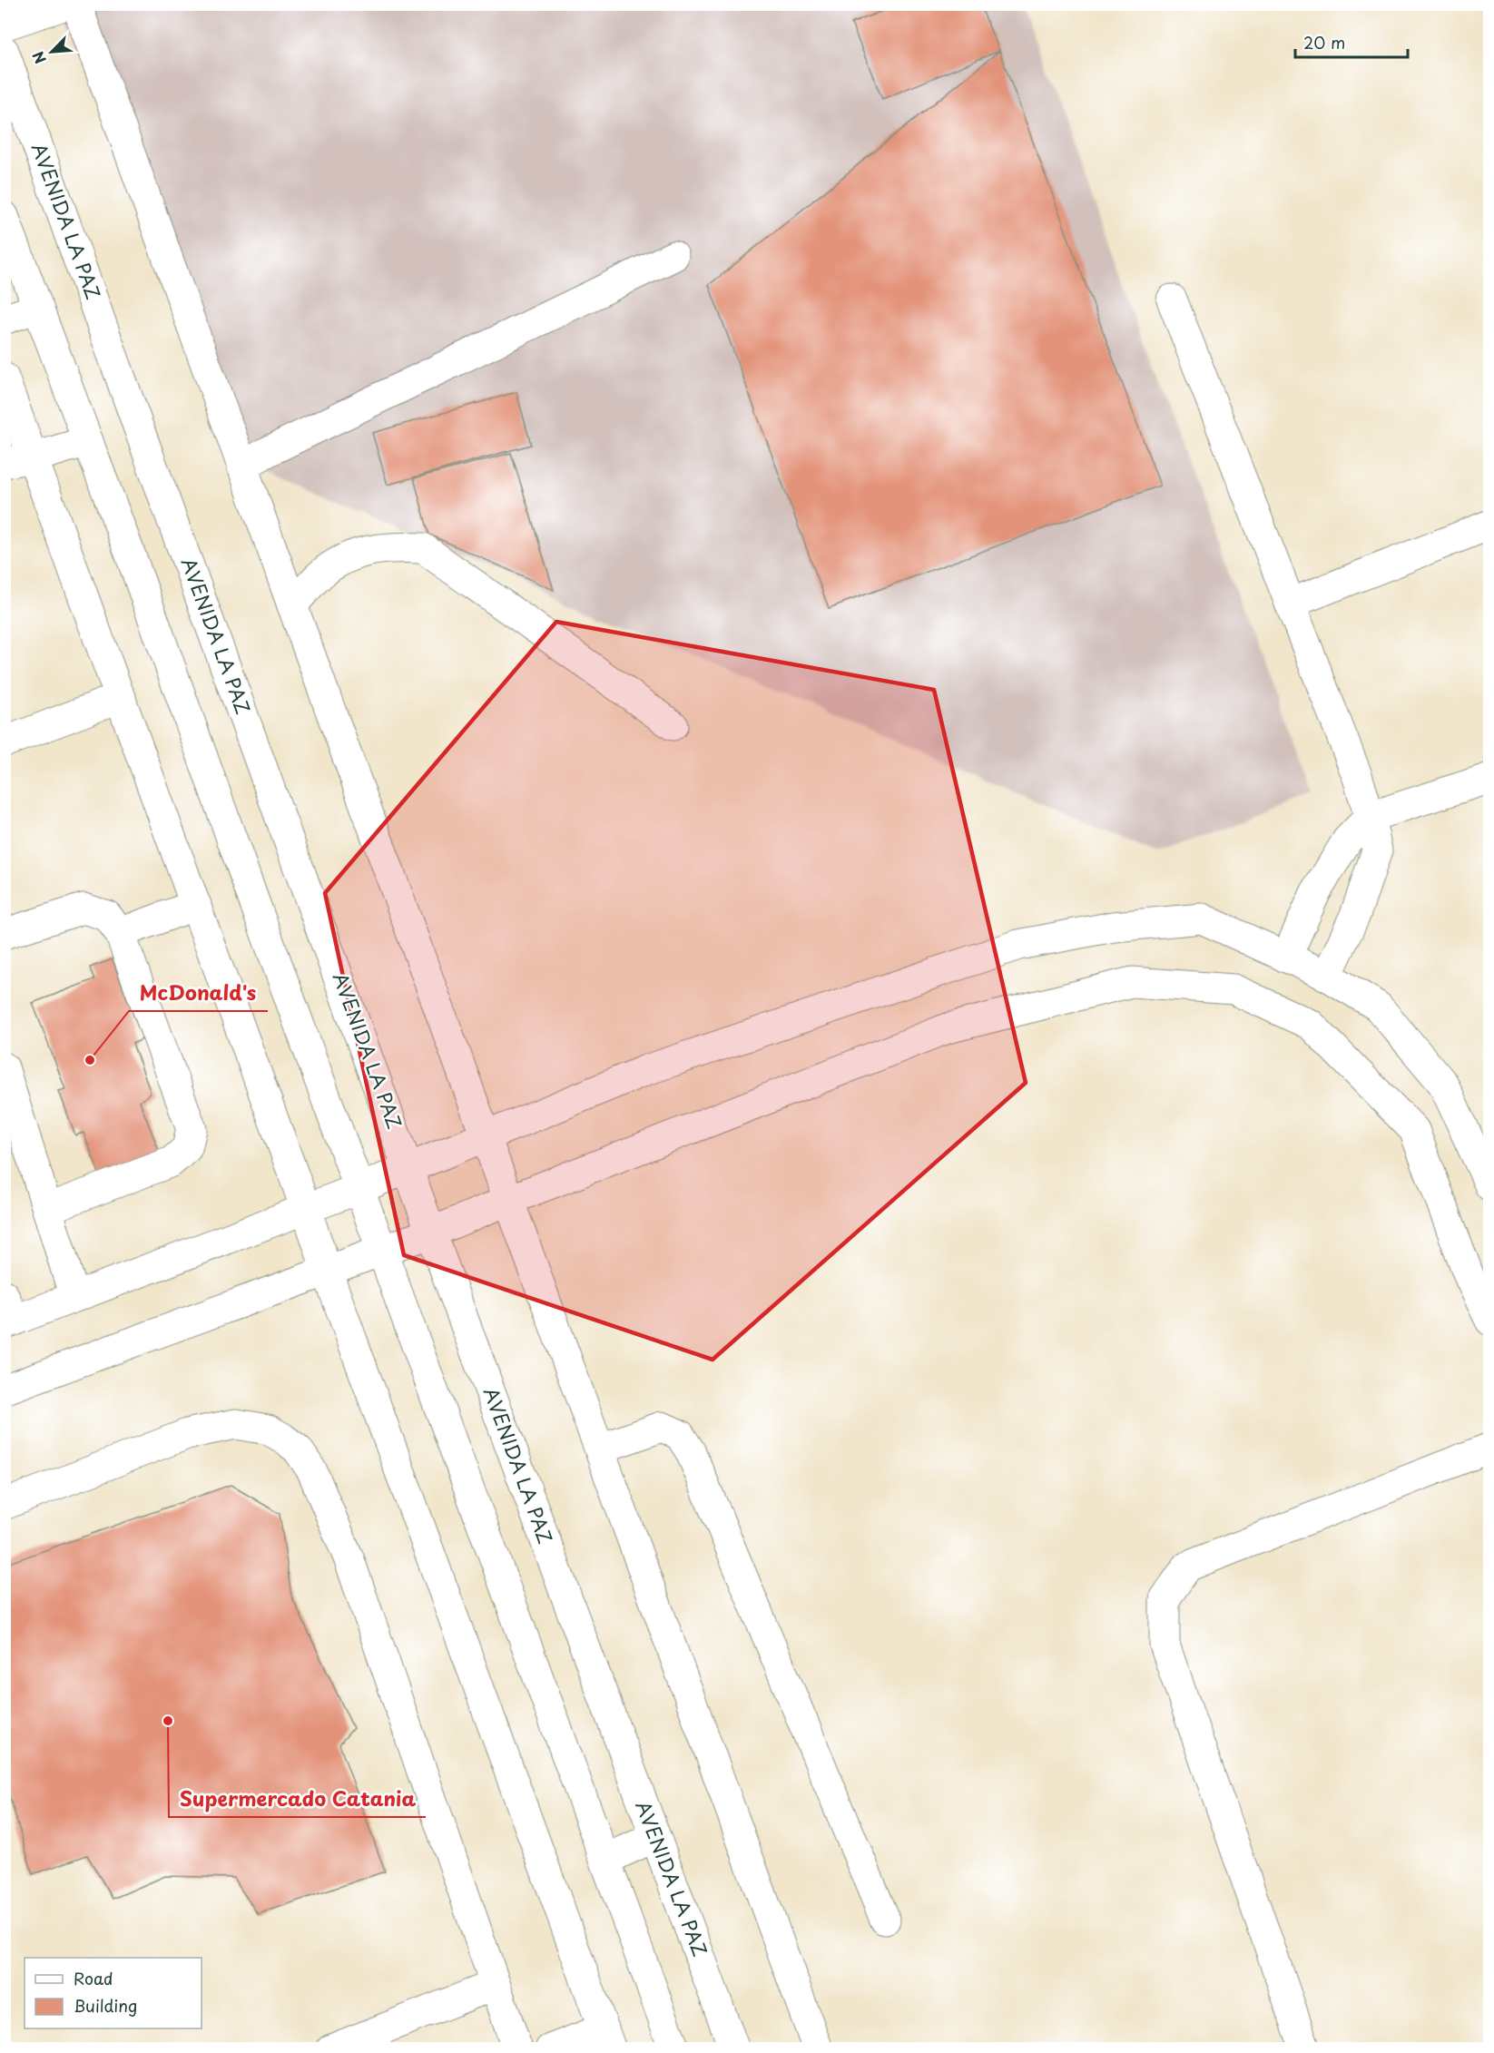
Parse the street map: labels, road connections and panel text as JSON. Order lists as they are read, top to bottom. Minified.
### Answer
{"streets":{"street":["AVENIDA LA PAZ"]},"places":["McDonald's","Supermercado Catania"],"legend":["Road","Building"],"scale_bar":"20 m","north":"bottom left"}
